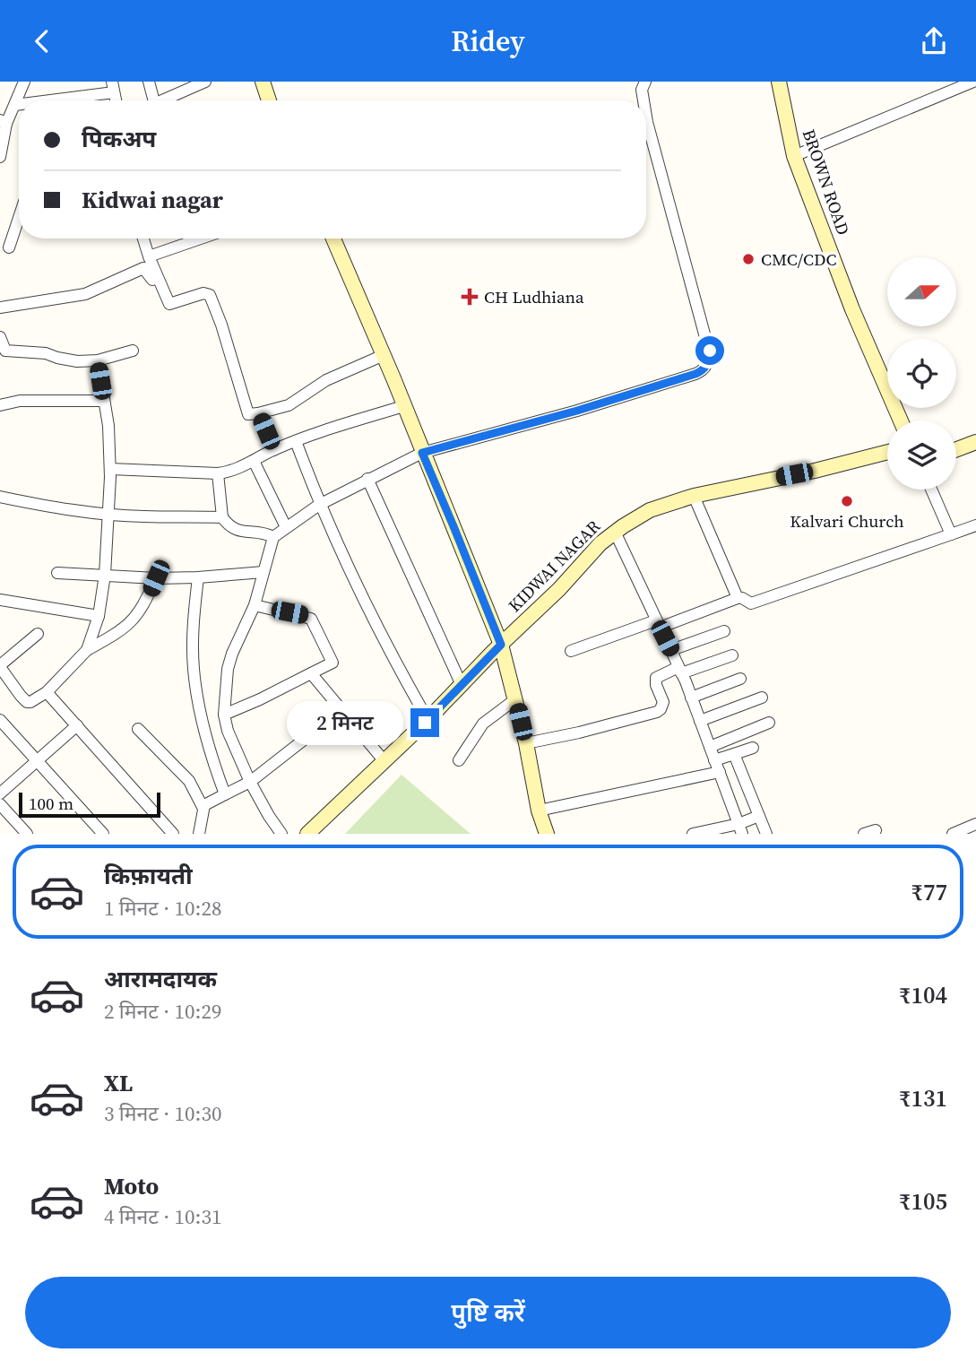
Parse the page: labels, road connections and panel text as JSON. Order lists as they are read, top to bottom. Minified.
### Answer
{"streets":{"street":["BROWN ROAD","KIDWAI NAGAR"]},"places":{"other":["CMC/CDC","Kalvari Church"],"health":["CH Ludhiana"]},"scale_bar":"100 m","north":"right","page":{"header":"Ridey","banner":["पिकअप","Kidwai nagar"],"bubble":"2 मिनट","scale":"100 m","list":[{"name":"किफ़ायती","note":"1 मिनट · 10:28","value":"₹77"},{"name":"आरामदायक","note":"2 मिनट · 10:29","value":"₹104"},{"name":"XL","note":"3 मिनट · 10:30","value":"₹131"},{"name":"Moto","note":"4 मिनट · 10:31","value":"₹105"}],"buttons":"पुष्टि करें"}}
